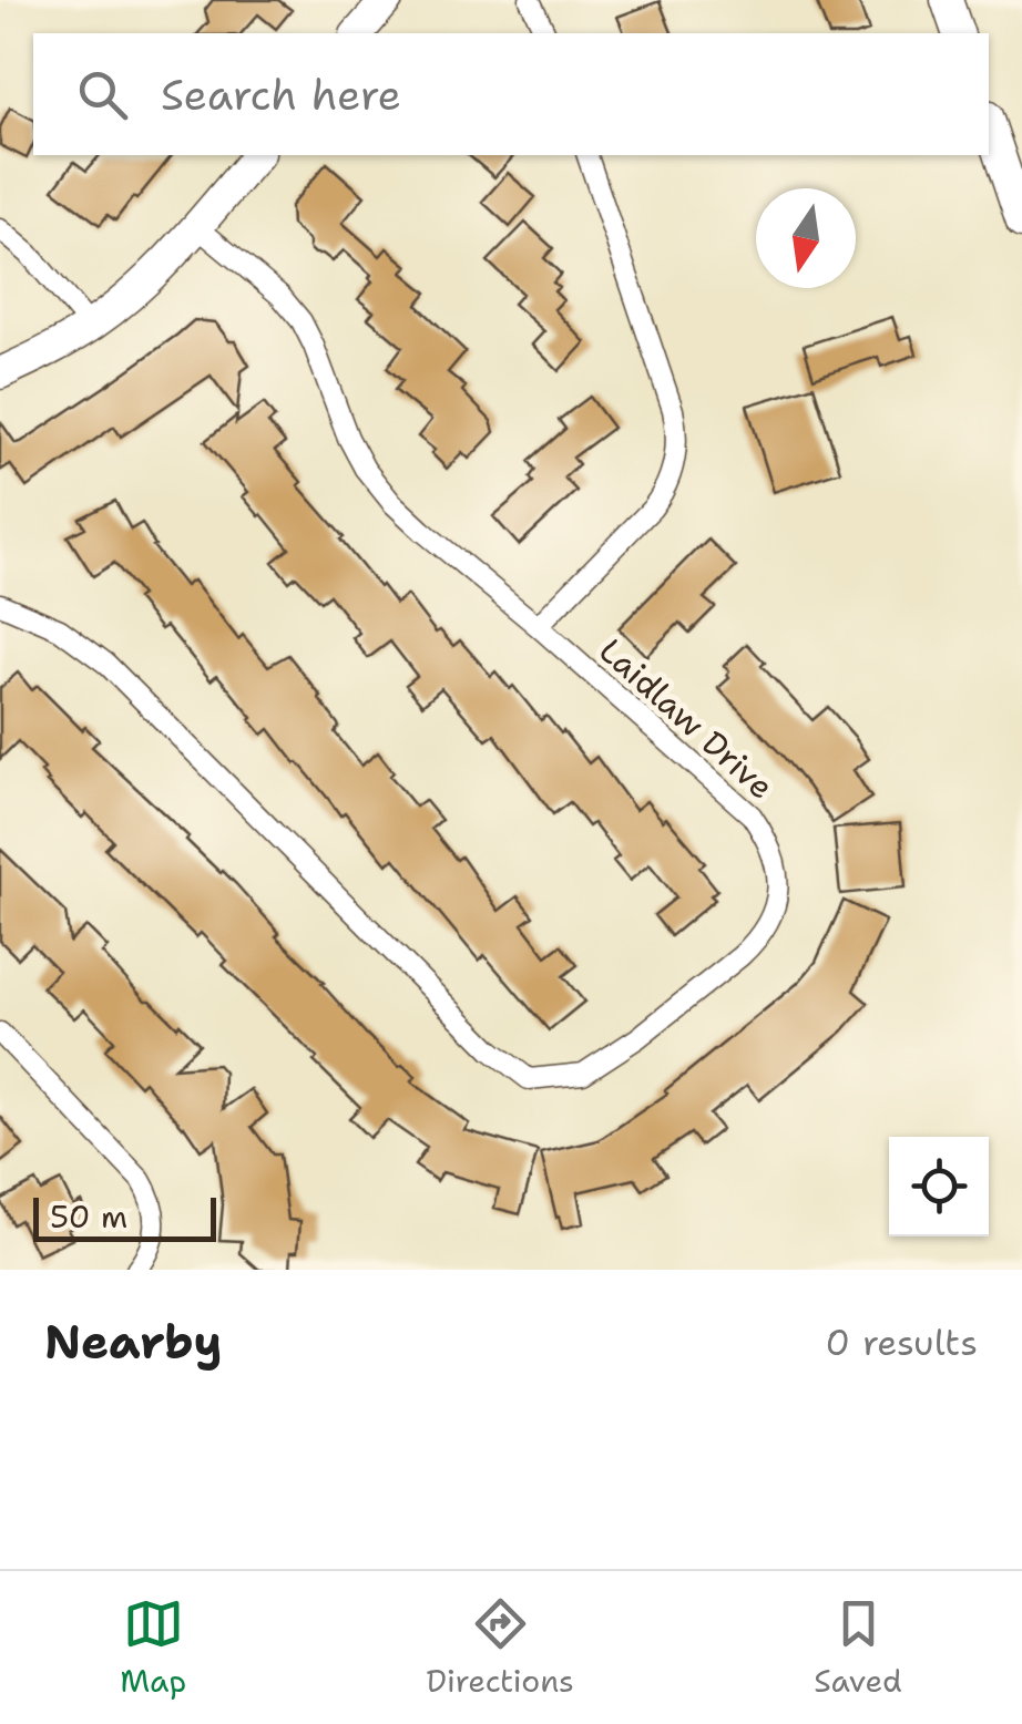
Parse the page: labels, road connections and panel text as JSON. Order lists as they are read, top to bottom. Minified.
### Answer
{"streets":{"street":["Laidlaw Drive"]},"scale_bar":"50 m","north":"bottom","page":{"search":"Search here","scale":"50 m","heading":["Nearby","0 results"],"nav":["Map","Directions","Saved"]}}
